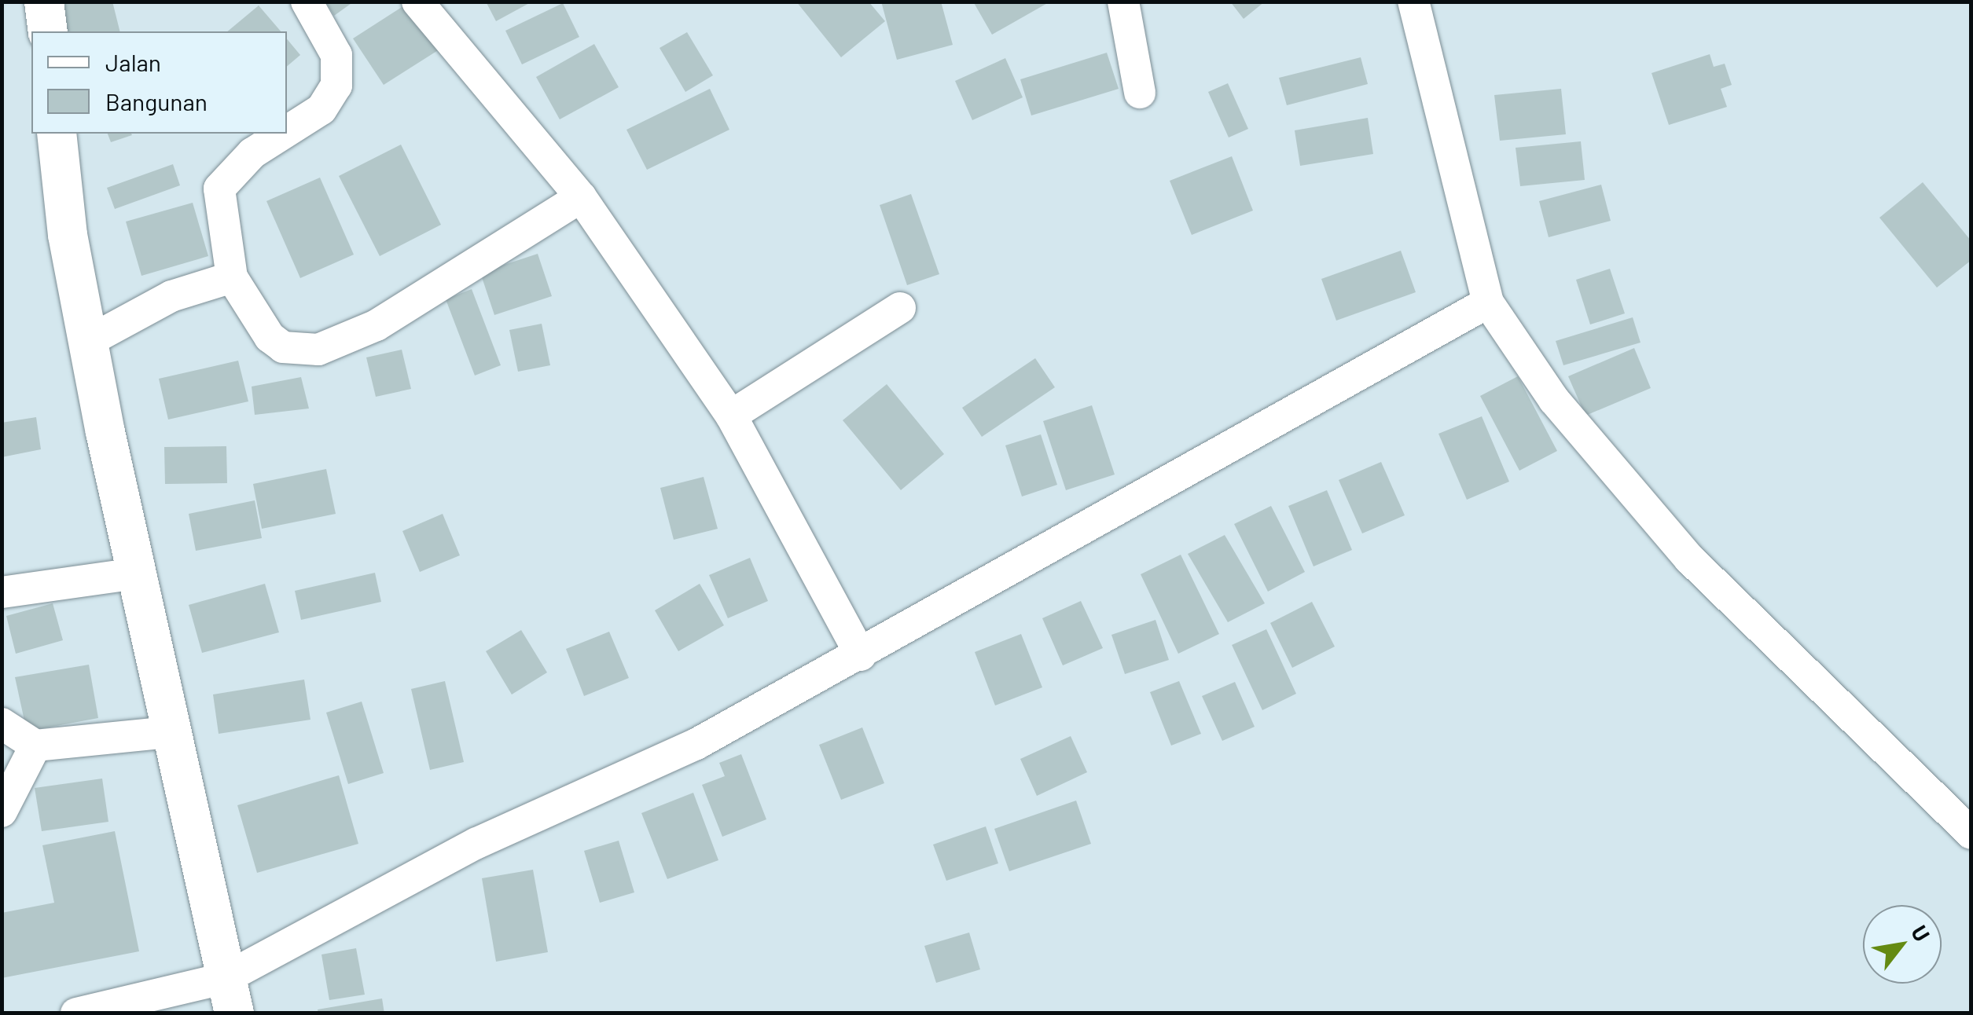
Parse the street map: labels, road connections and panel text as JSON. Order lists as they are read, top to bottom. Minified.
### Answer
{"legend":["Jalan","Bangunan"],"north":"top right"}
